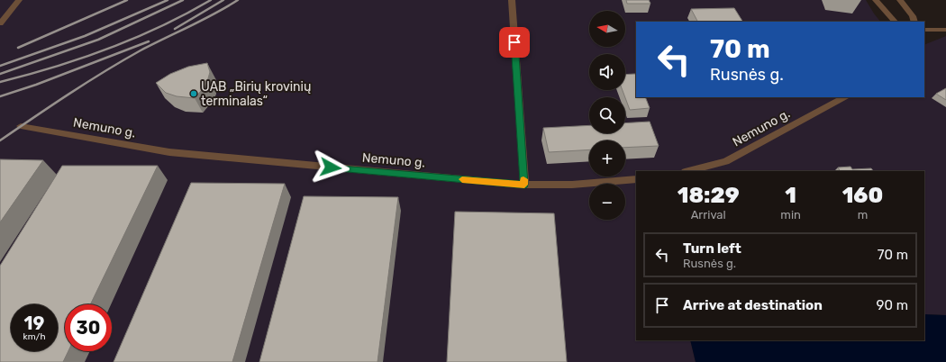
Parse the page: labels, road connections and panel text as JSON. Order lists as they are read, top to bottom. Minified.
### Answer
{"streets":{"street":["Nemuno g."]},"places":["UAB „Birių krovinių terminalas“"],"north":"left","page":{"map_buttons":["+","−"],"turn":["70 m","Rusnės g."],"eta":["18:29","Arrival","1","min","160","m"],"list":[{"name":"Turn left","note":"Rusnės g.","value":"70 m"},{"name":"Arrive at destination","value":"90 m"}],"speed":"19 km/h","limit":"30"}}
